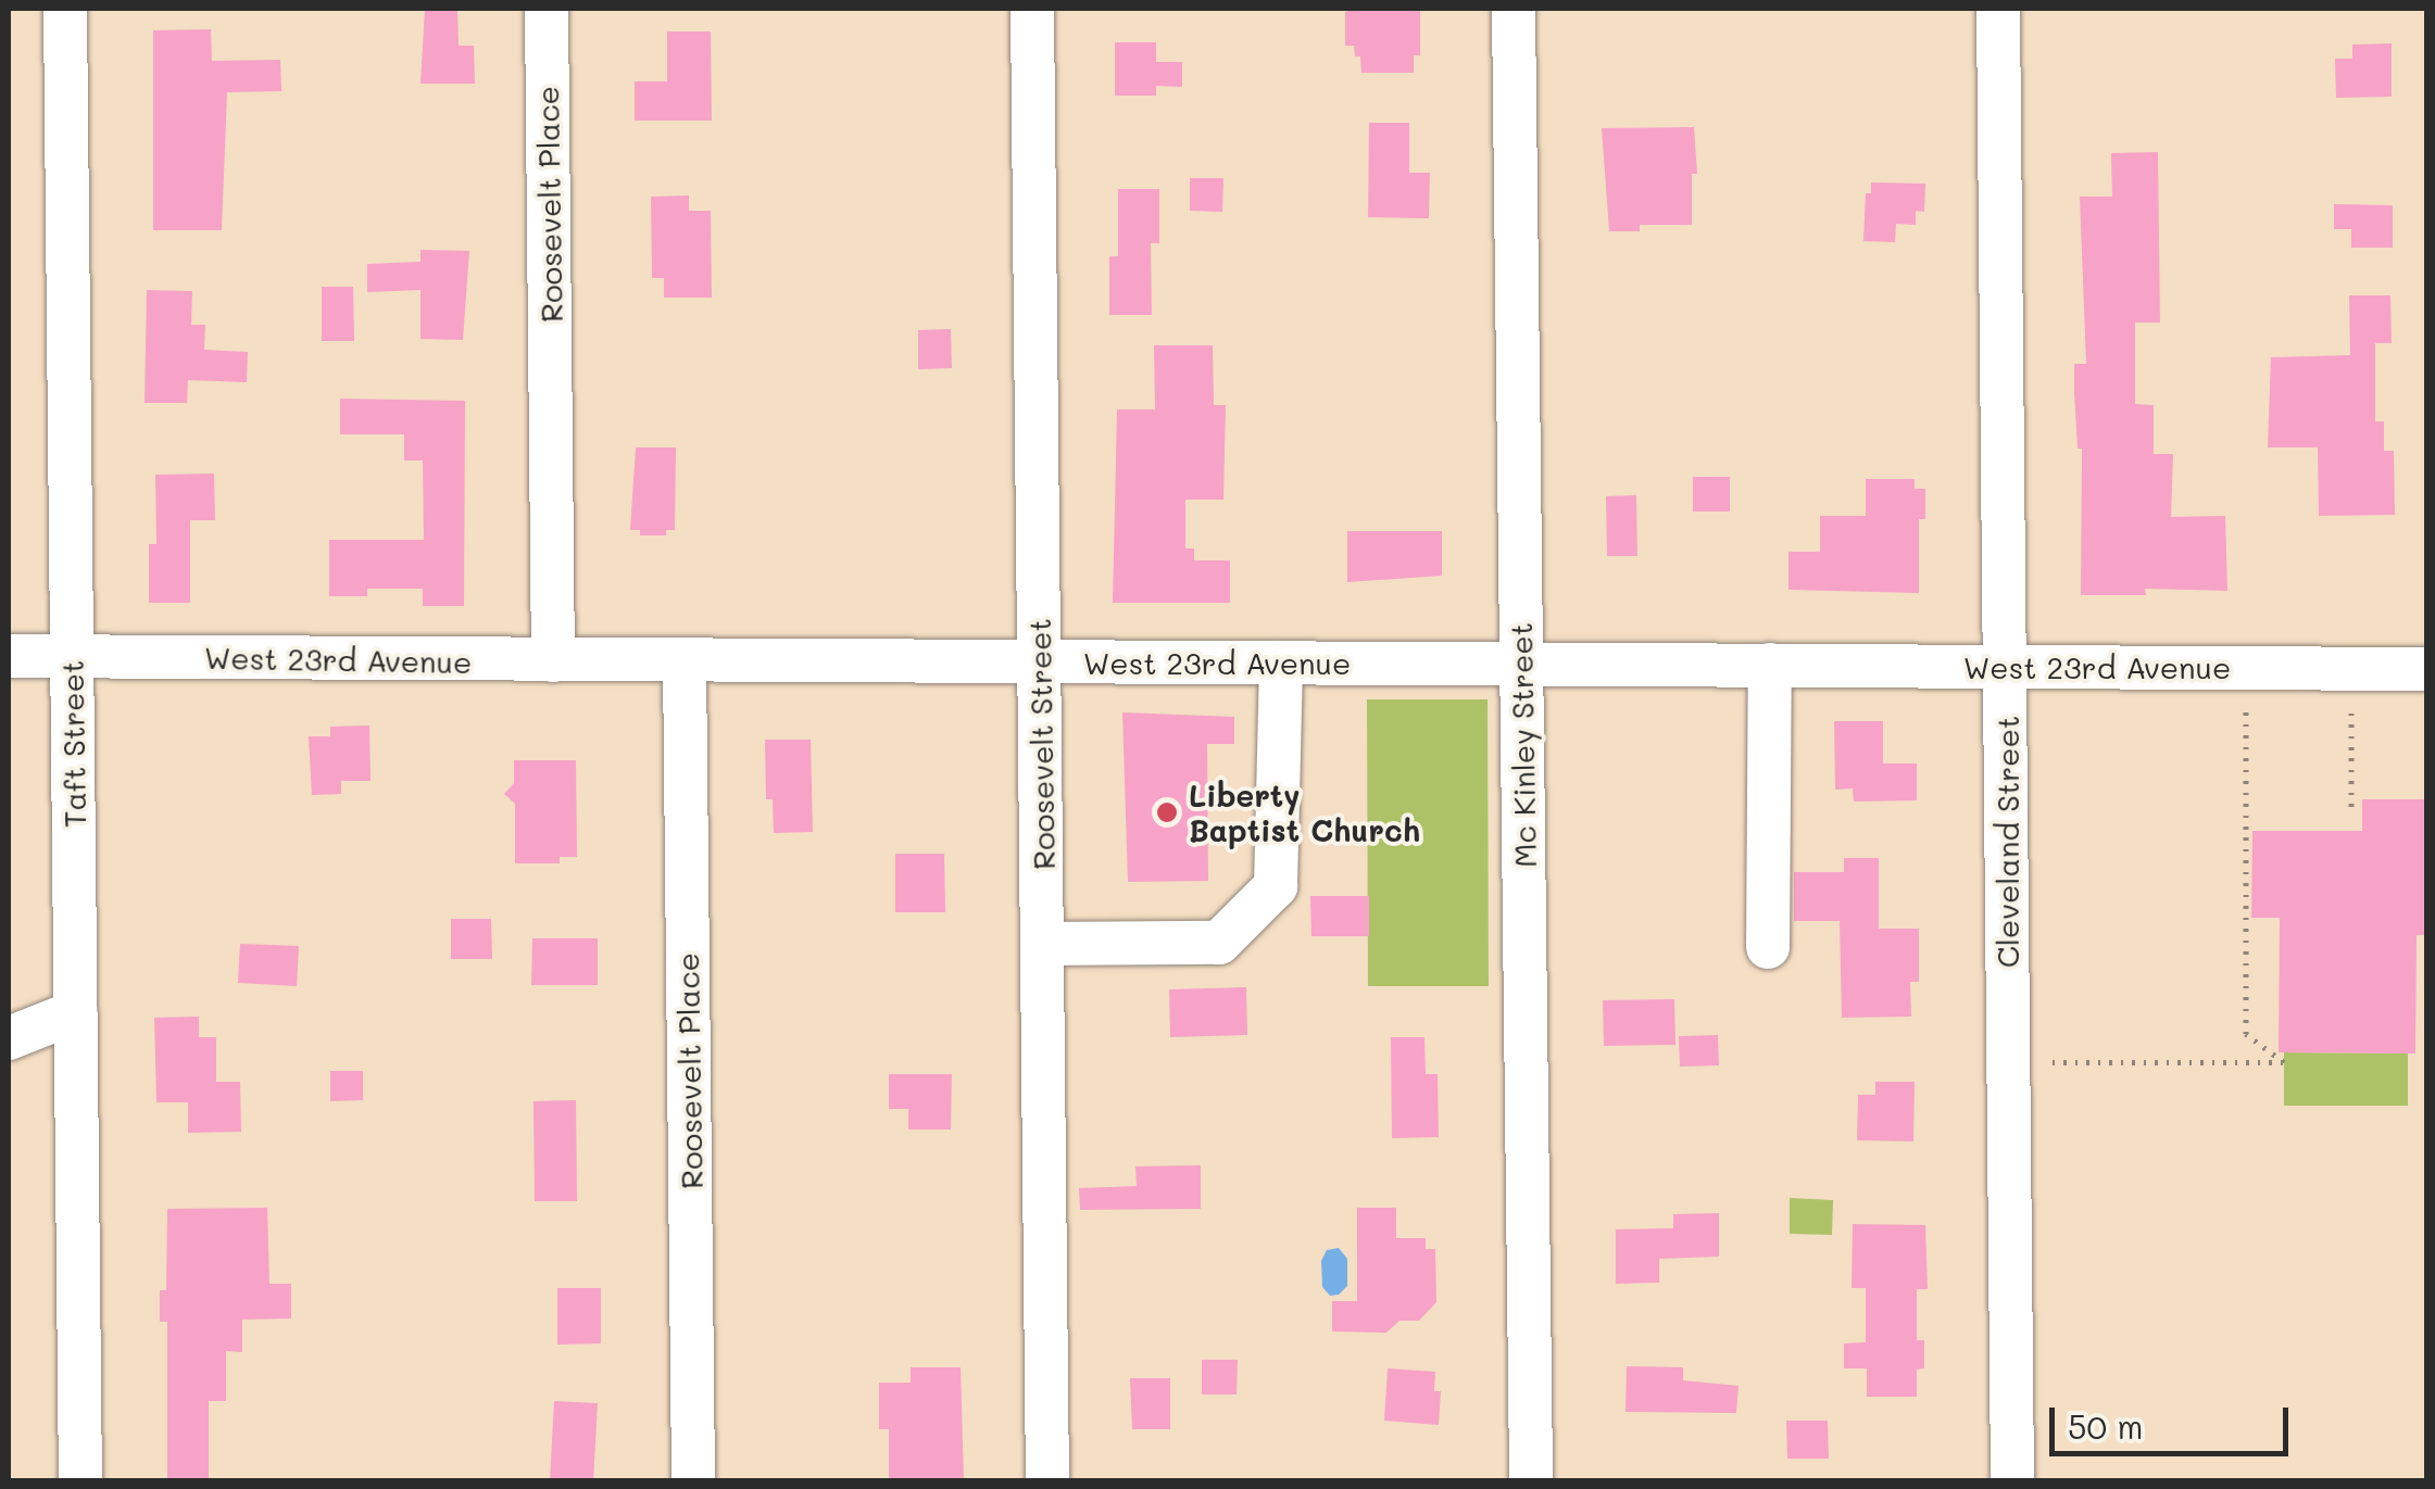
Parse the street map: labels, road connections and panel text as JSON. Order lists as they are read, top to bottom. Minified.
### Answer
{"streets":{"street":["Roosevelt Place","West 23rd Avenue","Taft Street","Roosevelt Street","Mc Kinley Street","Cleveland Street"]},"crossings":[["Roosevelt Place","West 23rd Avenue"],["West 23rd Avenue","Taft Street"],["West 23rd Avenue","Roosevelt Street"],["West 23rd Avenue","Mc Kinley Street"],["West 23rd Avenue","Cleveland Street"]],"places":["Liberty Baptist Church"],"scale_bar":"50 m"}
